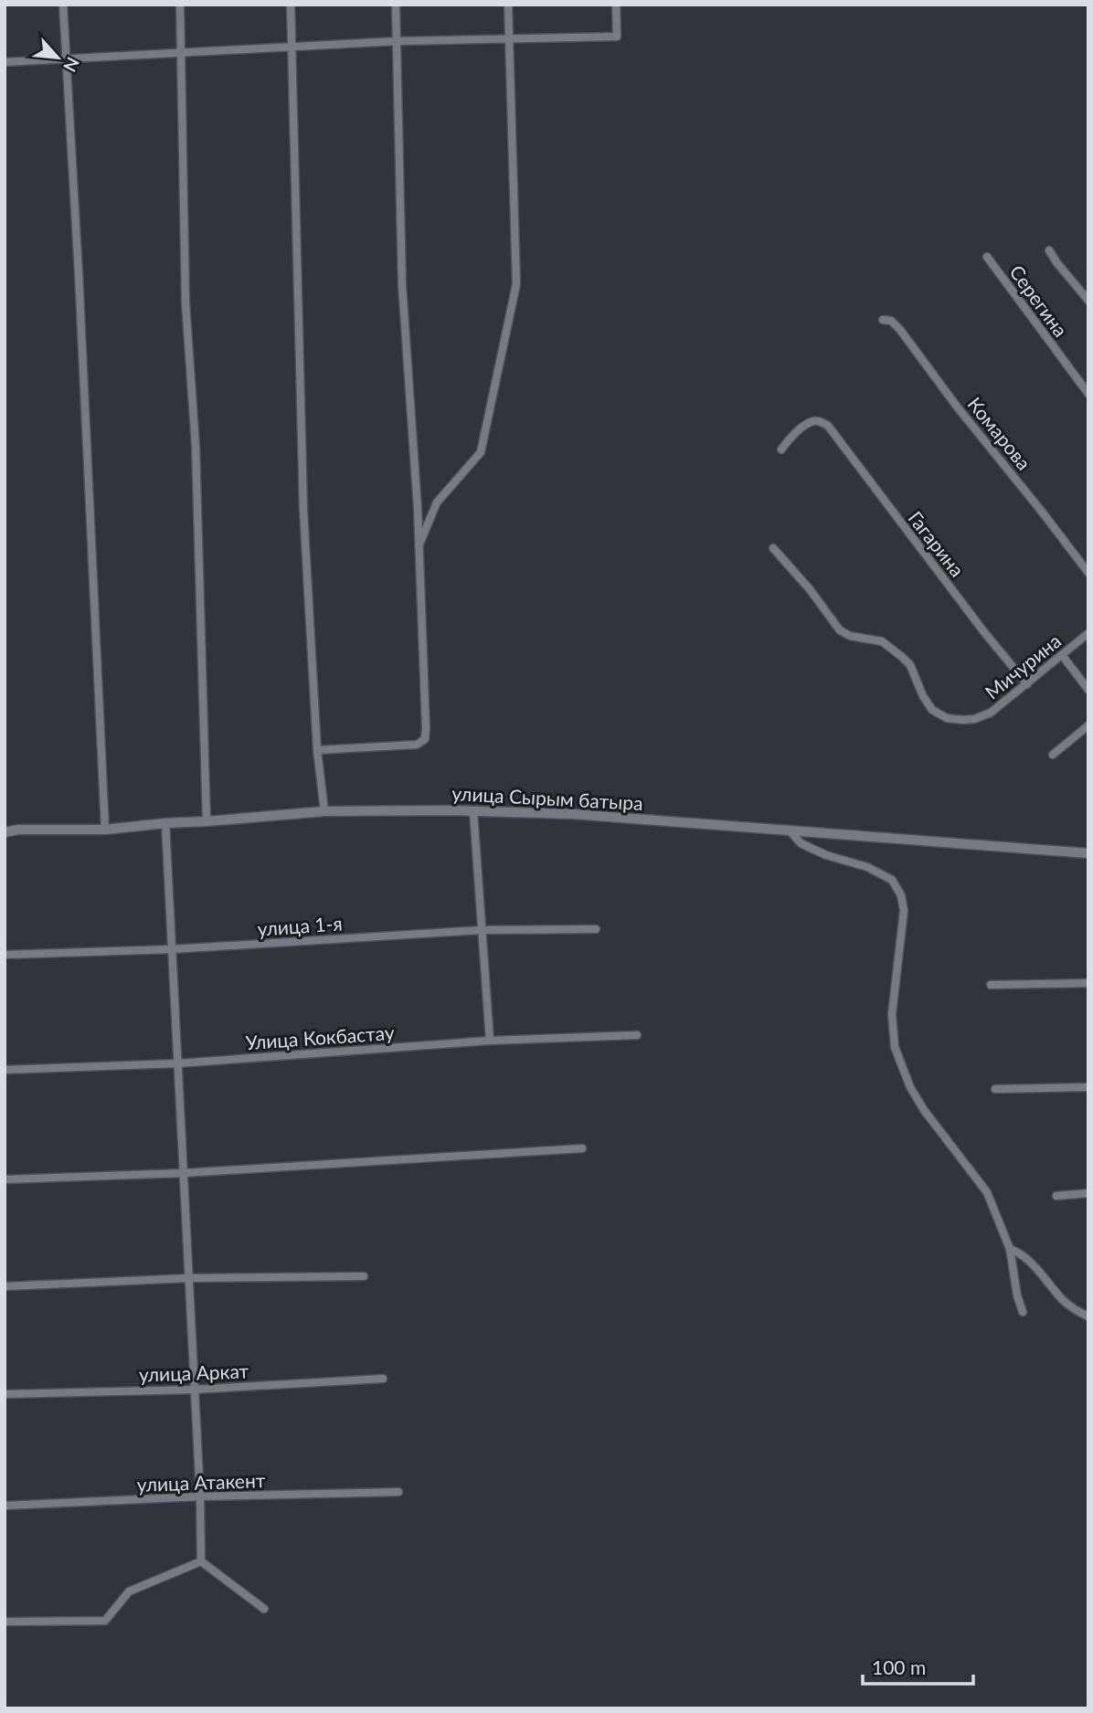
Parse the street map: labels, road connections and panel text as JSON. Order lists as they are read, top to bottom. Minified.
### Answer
{"streets":{"street":["Серегина","Комарова","Гагарина","Мичурина","улица Сырым батыра","улица 1-я","Улица Кокбастау","улица Аркат","улица Атакент"]},"crossings":[["Гагарина","Мичурина"]],"scale_bar":"100 m","north":"bottom right"}
